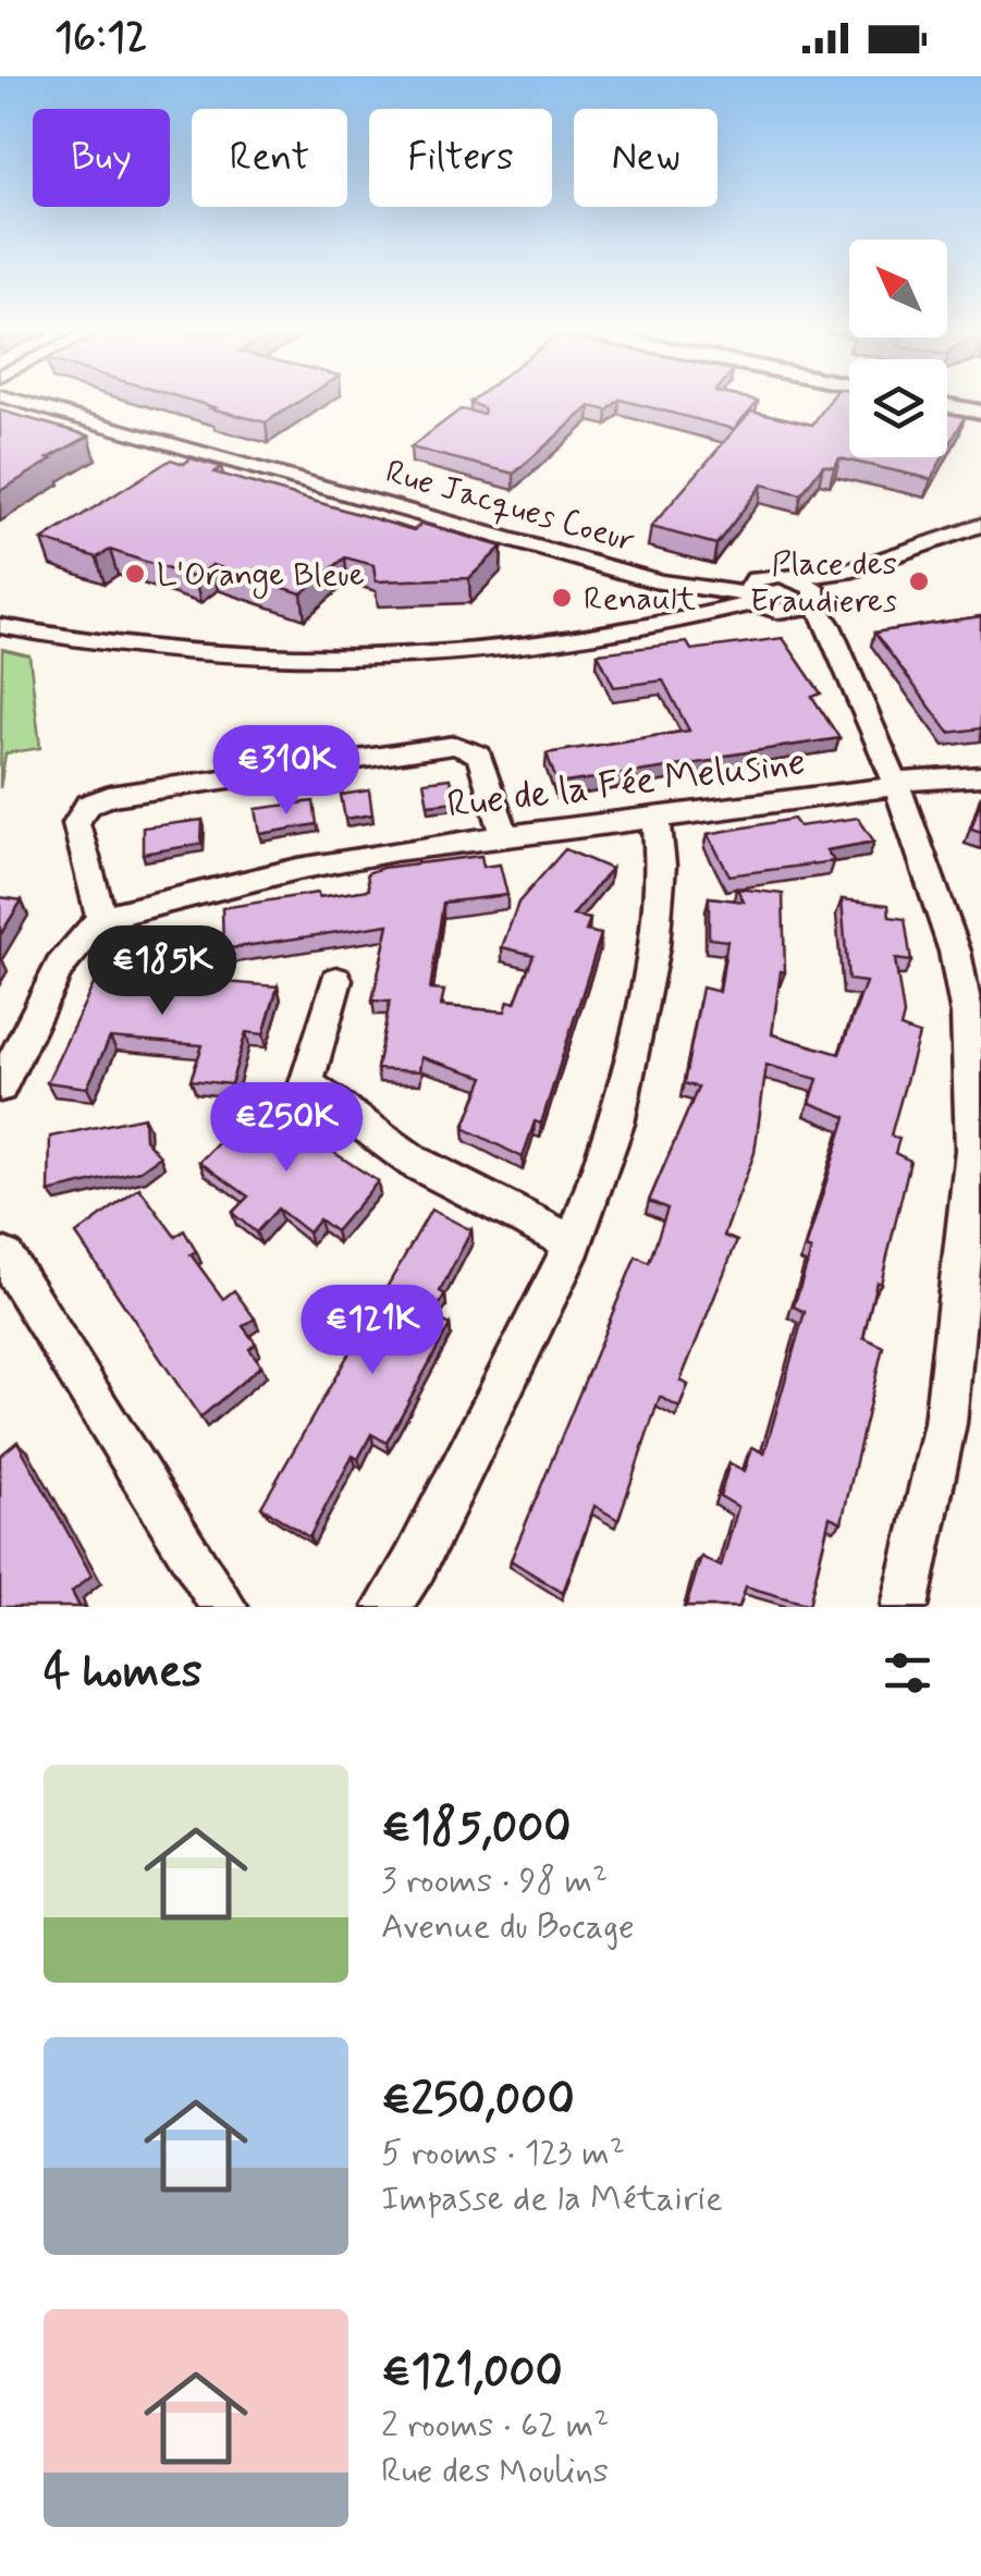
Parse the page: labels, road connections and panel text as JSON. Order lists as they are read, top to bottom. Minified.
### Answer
{"streets":{"street":["Rue Jacques Coeur","Rue de la Fée Melusine"]},"places":["L'Orange Bleue","Place des Eraudieres","Renault"],"north":"top left","page":{"status":"16:12","chip":["Buy","Rent","Filters","New"],"price":["€310K","€185K","€250K","€121K"],"heading":"4 homes","list":[{"name":"€185,000","note":"3 rooms · 98 m² · Avenue du Bocage"},{"name":"€250,000","note":"5 rooms · 123 m² · Impasse de la Métairie"},{"name":"€121,000","note":"2 rooms · 62 m² · Rue des Moulins"}]}}
